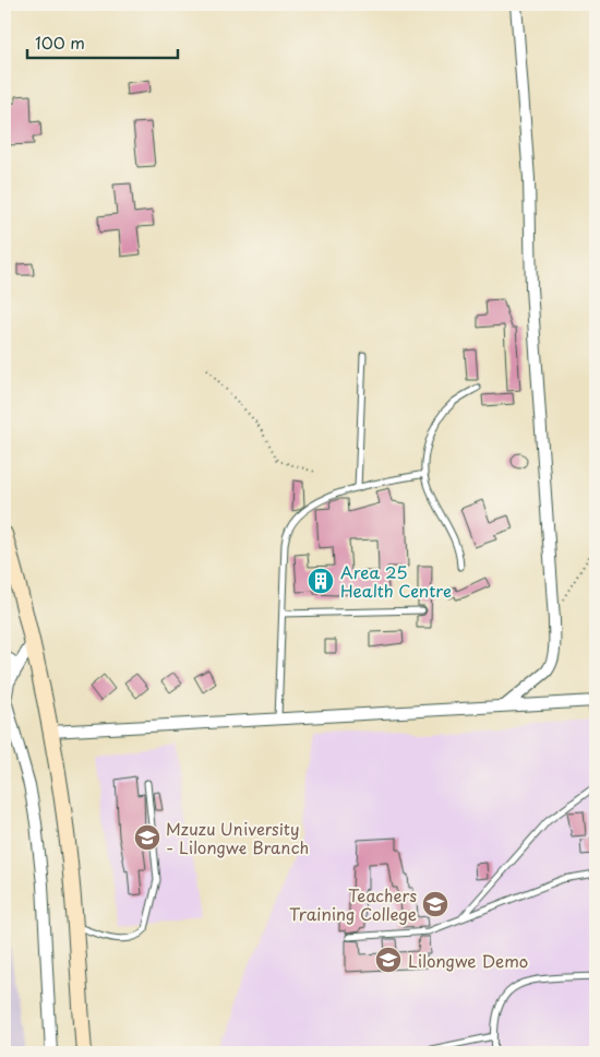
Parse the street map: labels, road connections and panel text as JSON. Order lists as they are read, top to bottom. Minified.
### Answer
{"places":{"building":["Area 25 Health Centre"],"school or university":["Mzuzu University - Lilongwe Branch","Teachers Training College","Lilongwe Demo"]},"scale_bar":"100 m"}
